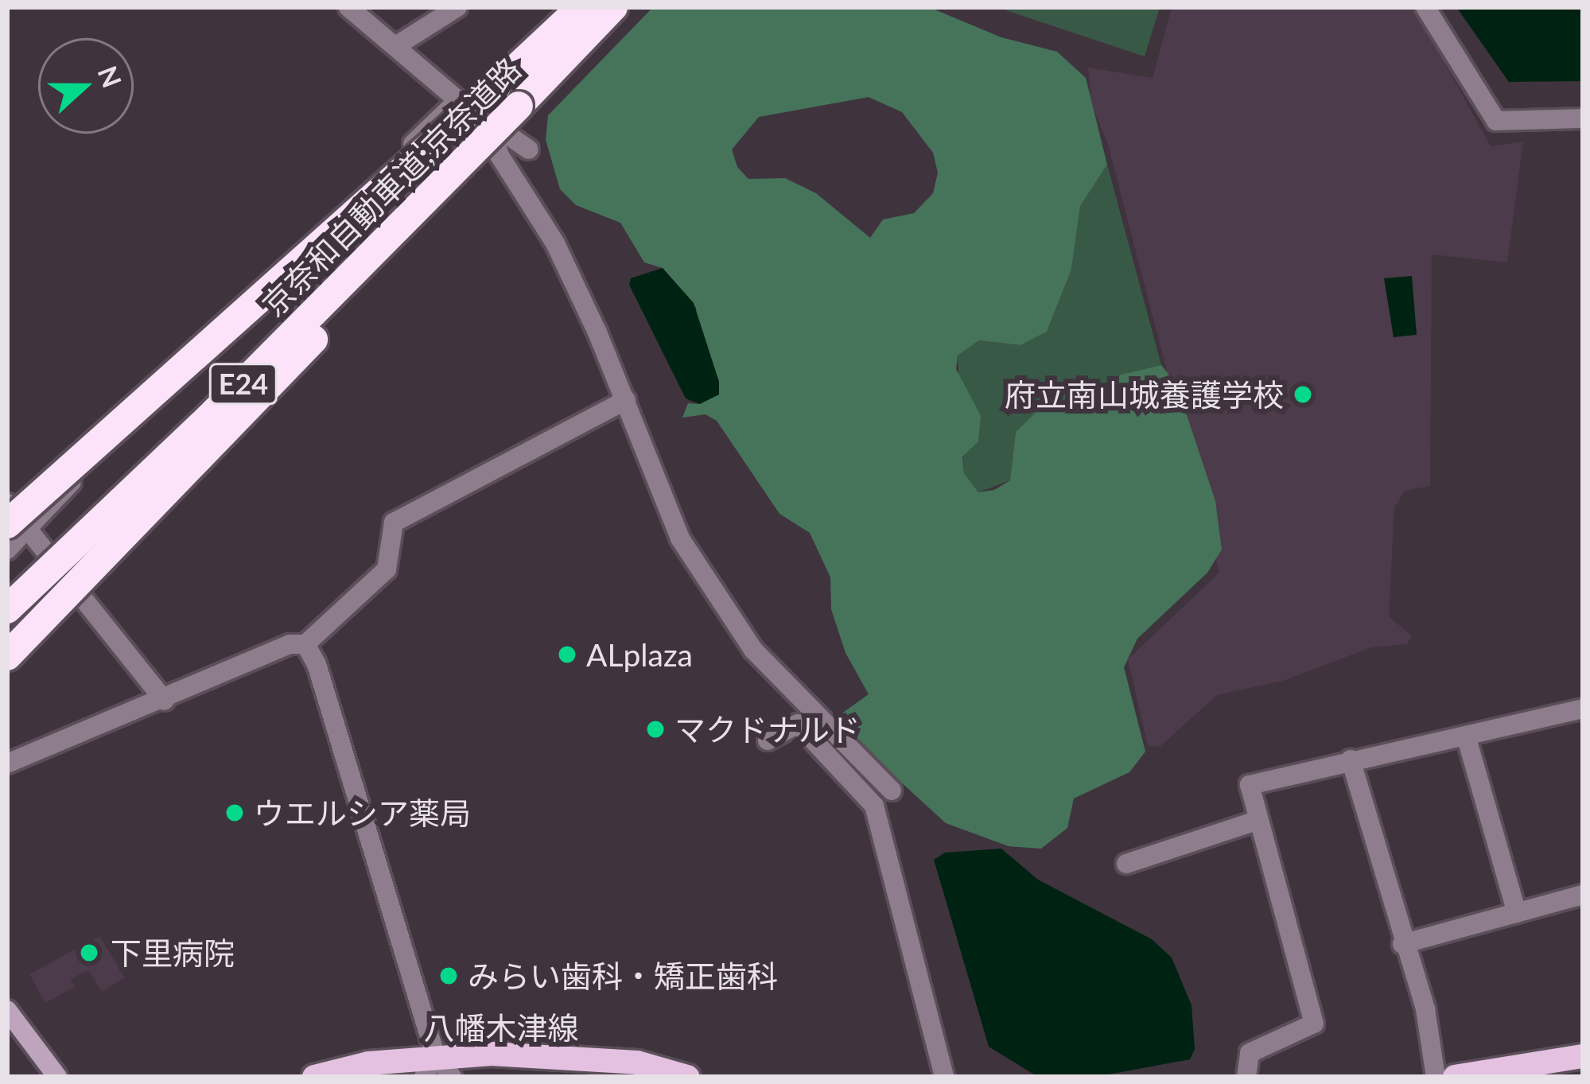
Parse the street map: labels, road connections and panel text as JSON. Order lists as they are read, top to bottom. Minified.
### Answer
{"streets":{"highway":["京奈和自動車道;京奈道路","E24"],"main road":["八幡木津線"]},"places":["府立南山城養護学校","ALplaza","マクドナルド","ウエルシア薬局","下里病院","みらい歯科・矯正歯科"],"north":"right"}
